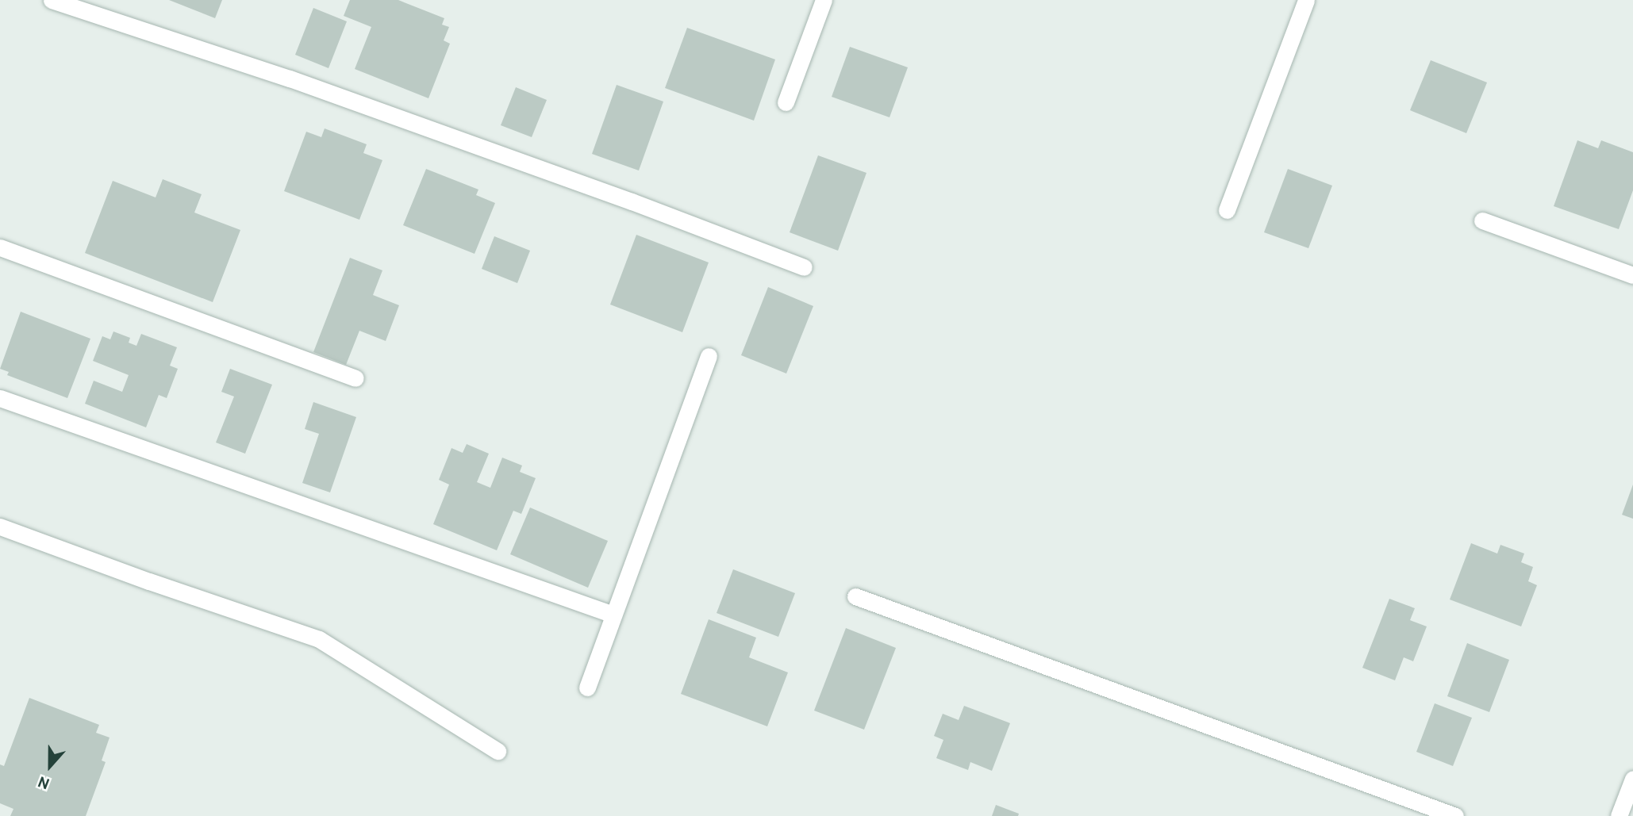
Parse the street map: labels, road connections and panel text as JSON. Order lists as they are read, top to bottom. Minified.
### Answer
{"north":"bottom"}
